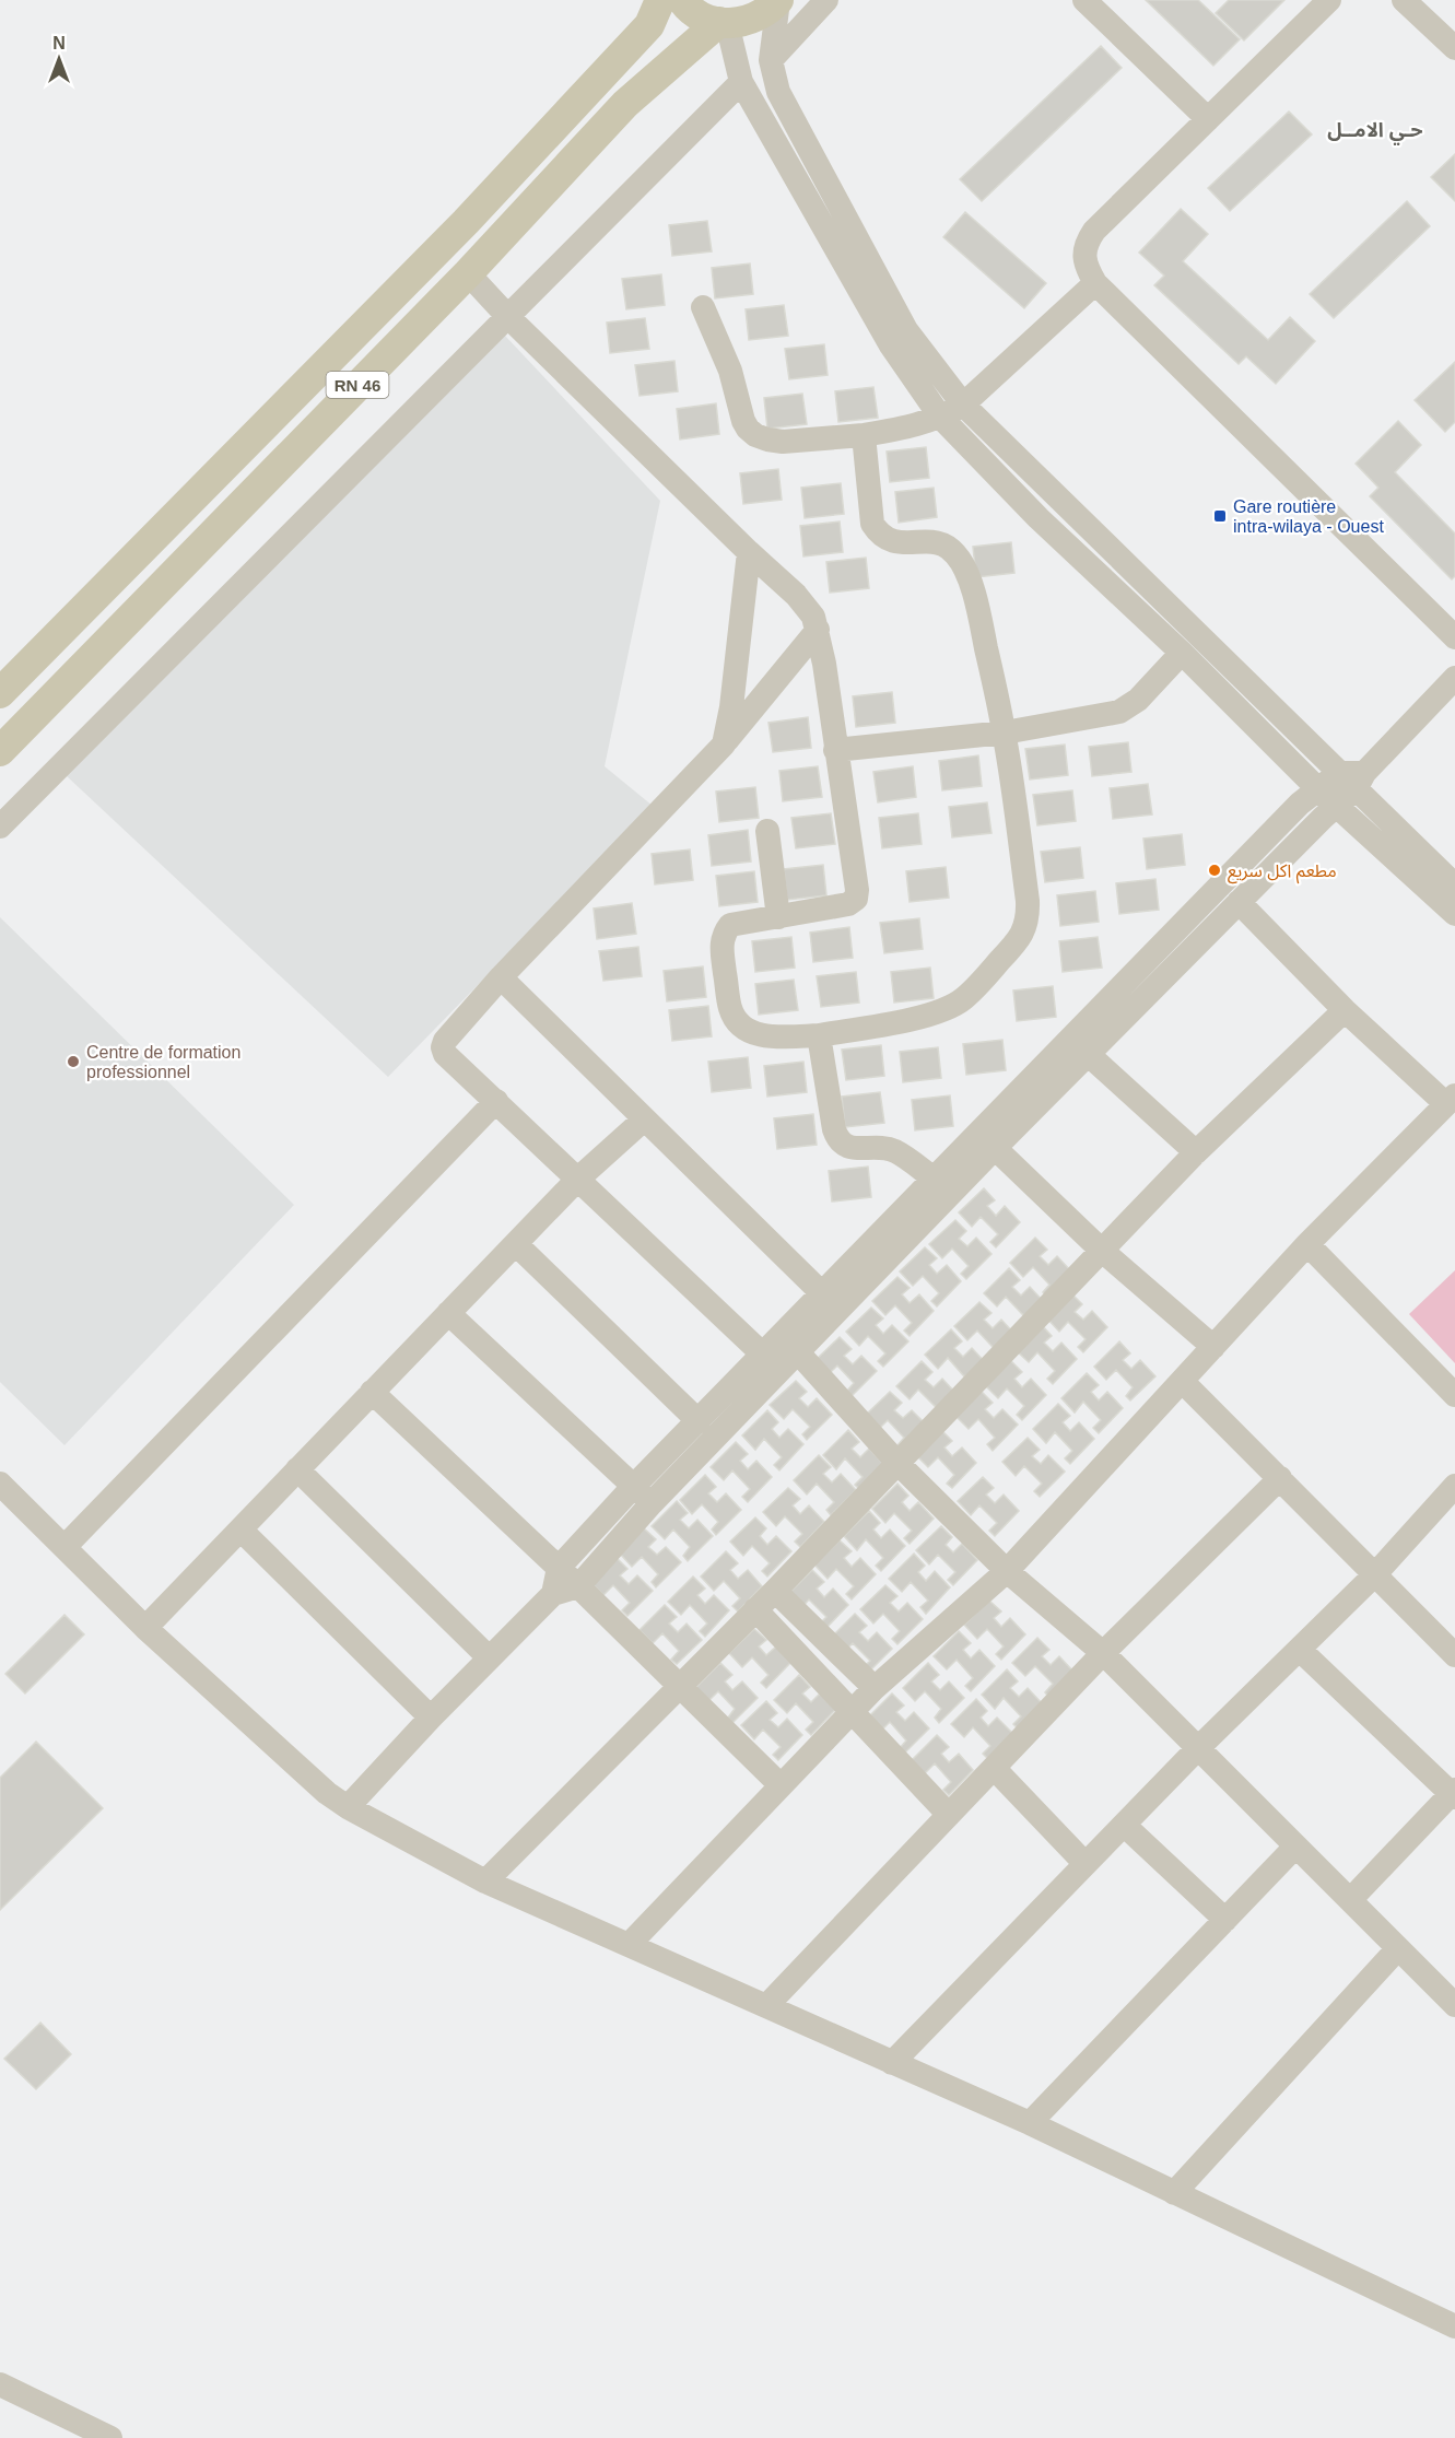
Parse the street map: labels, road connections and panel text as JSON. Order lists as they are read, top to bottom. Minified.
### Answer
{"streets":{"main road":["RN 46"]},"districts":["حـي الامــل"],"places":{"transit":["Gare routière intra-wilaya - Ouest"],"other":["مطعم اكل سريع","Centre de formation professionnel"]},"north":"top"}
